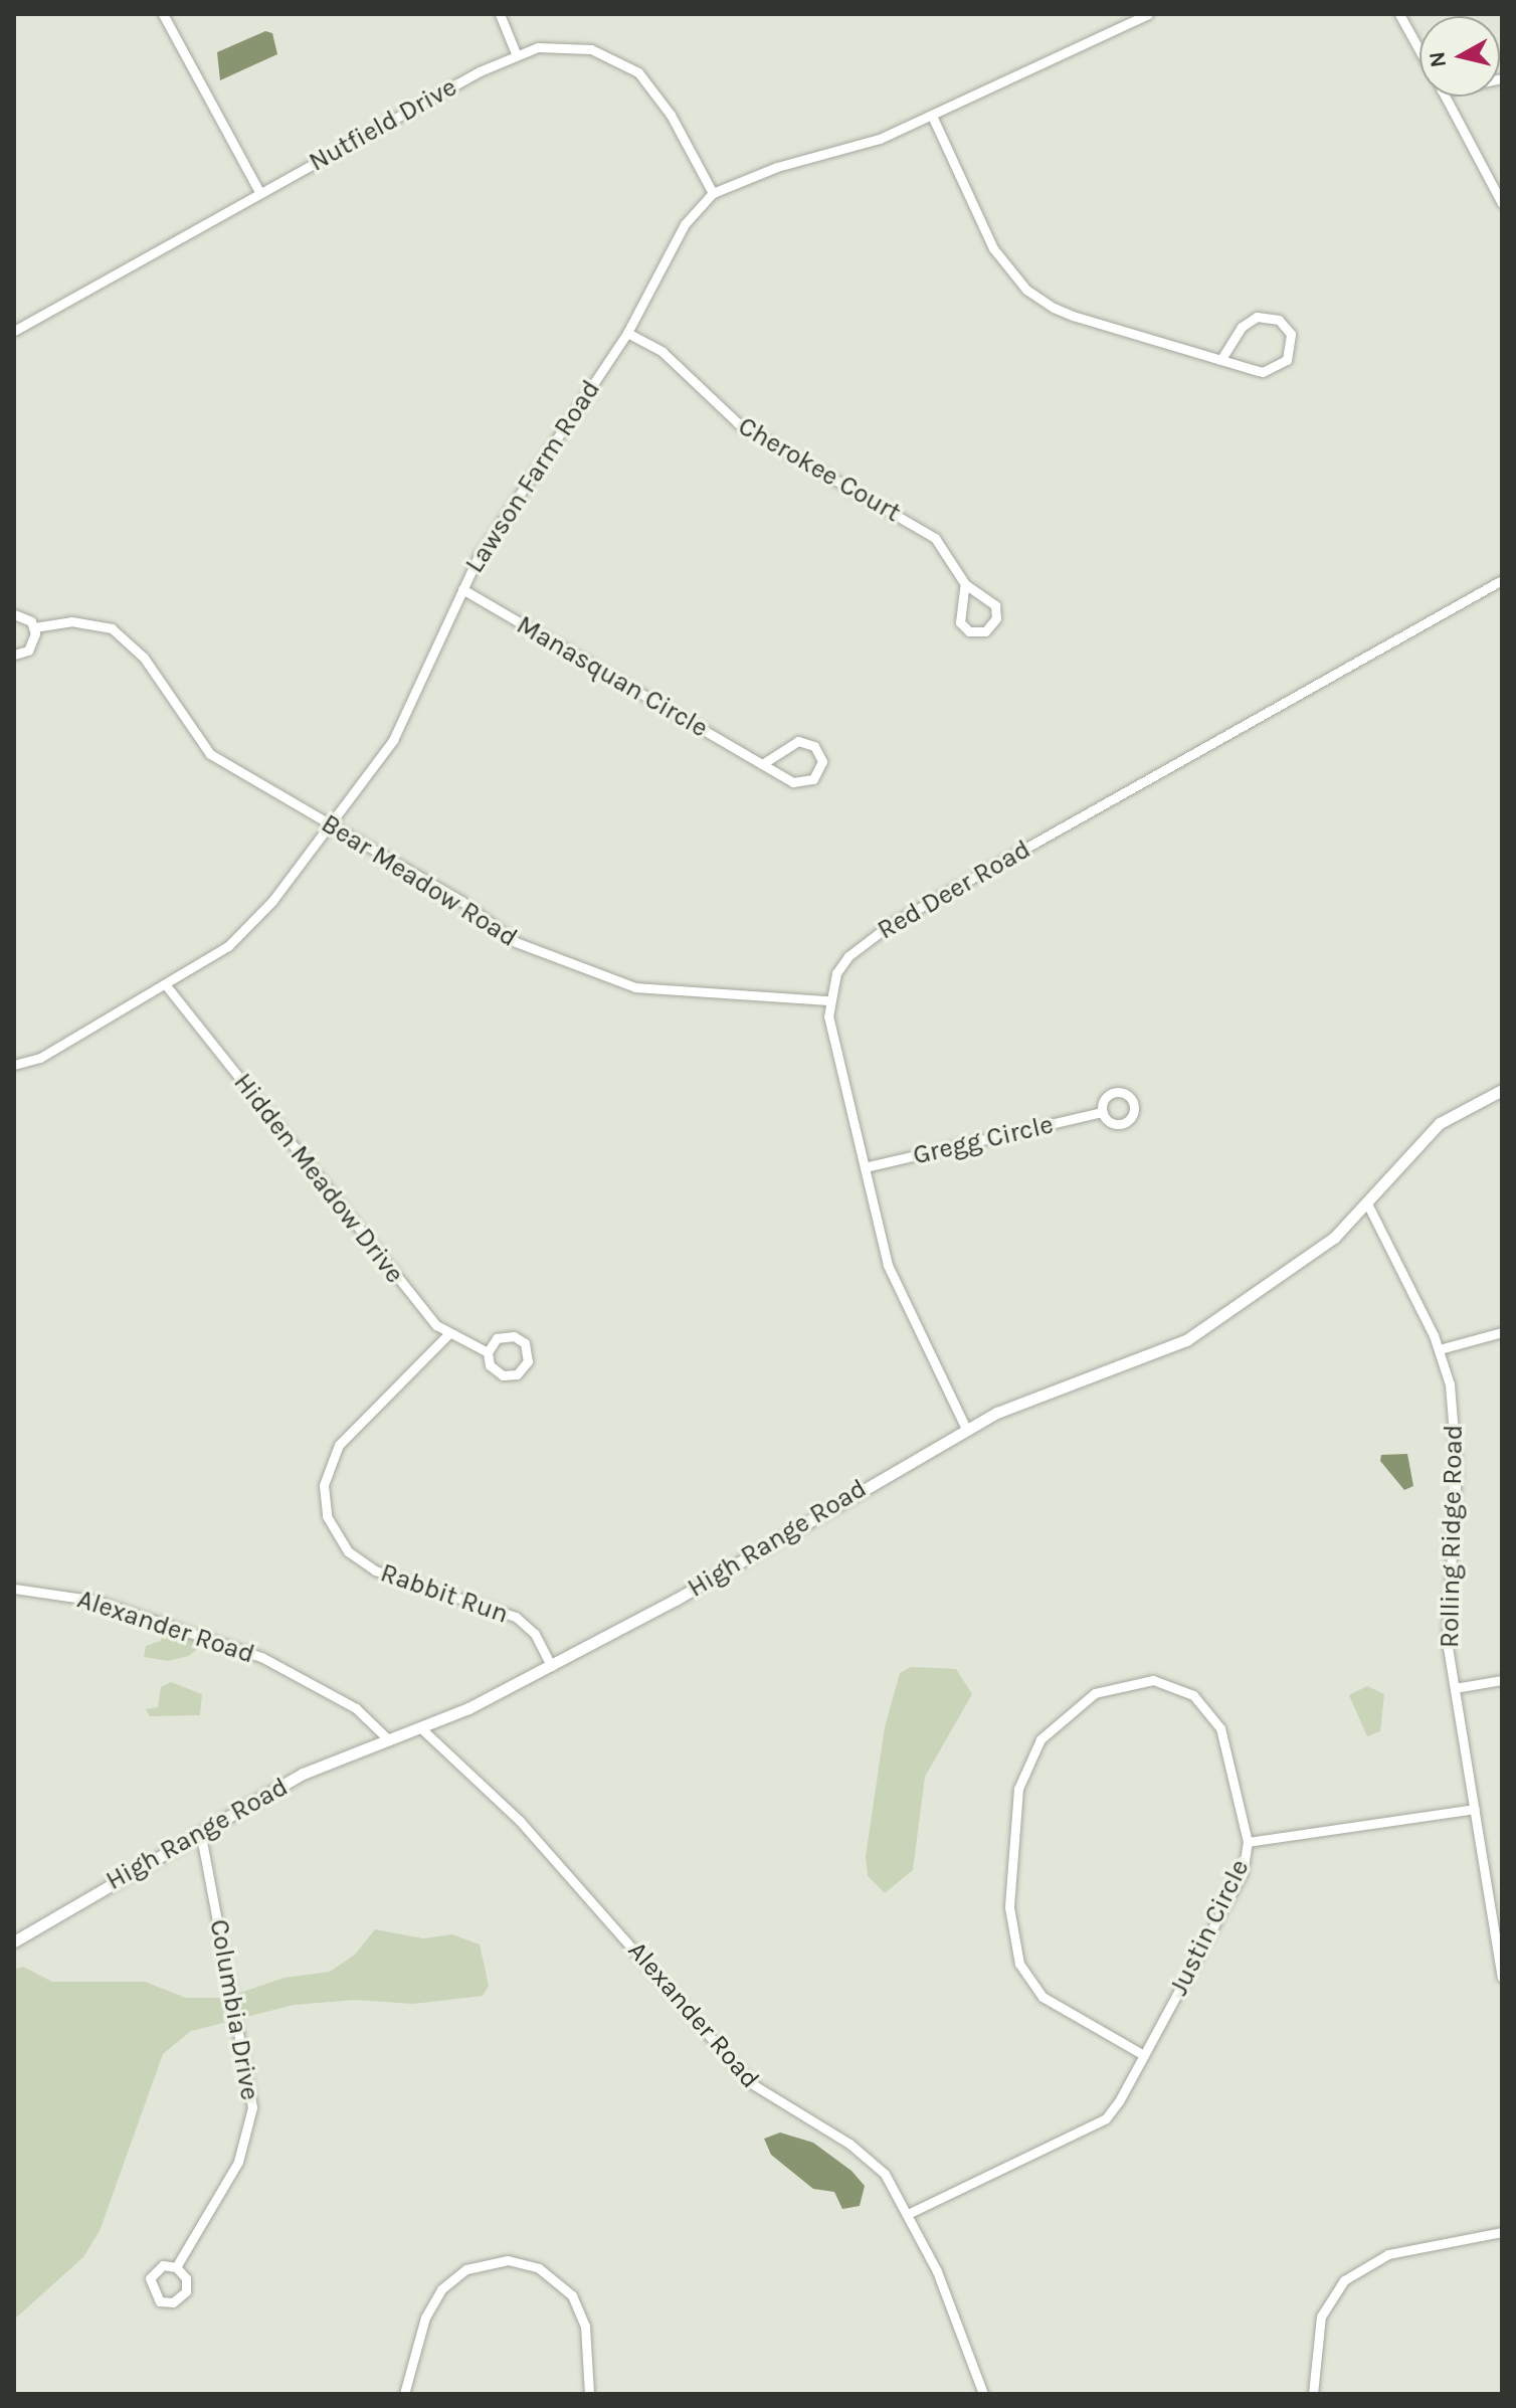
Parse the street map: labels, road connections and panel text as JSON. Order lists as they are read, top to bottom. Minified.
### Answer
{"streets":{"street":["Nutfield Drive","Cherokee Court","Lawson Farm Road","Manasquan Circle","Bear Meadow Road","Red Deer Road","Gregg Circle","Hidden Meadow Drive","Rolling Ridge Road","High Range Road","Rabbit Run","Alexander Road","Justin Circle","Columbia Drive"]},"crossings":[["Nutfield Drive","Lawson Farm Road"],["Cherokee Court","Lawson Farm Road"],["Lawson Farm Road","Manasquan Circle"],["Lawson Farm Road","Bear Meadow Road"],["Lawson Farm Road","Hidden Meadow Drive"],["Bear Meadow Road","Red Deer Road"],["Hidden Meadow Drive","Rabbit Run"],["Rolling Ridge Road","High Range Road"],["High Range Road","Rabbit Run"],["High Range Road","Alexander Road"],["High Range Road","Columbia Drive"],["Alexander Road","Justin Circle"]],"north":"left"}
